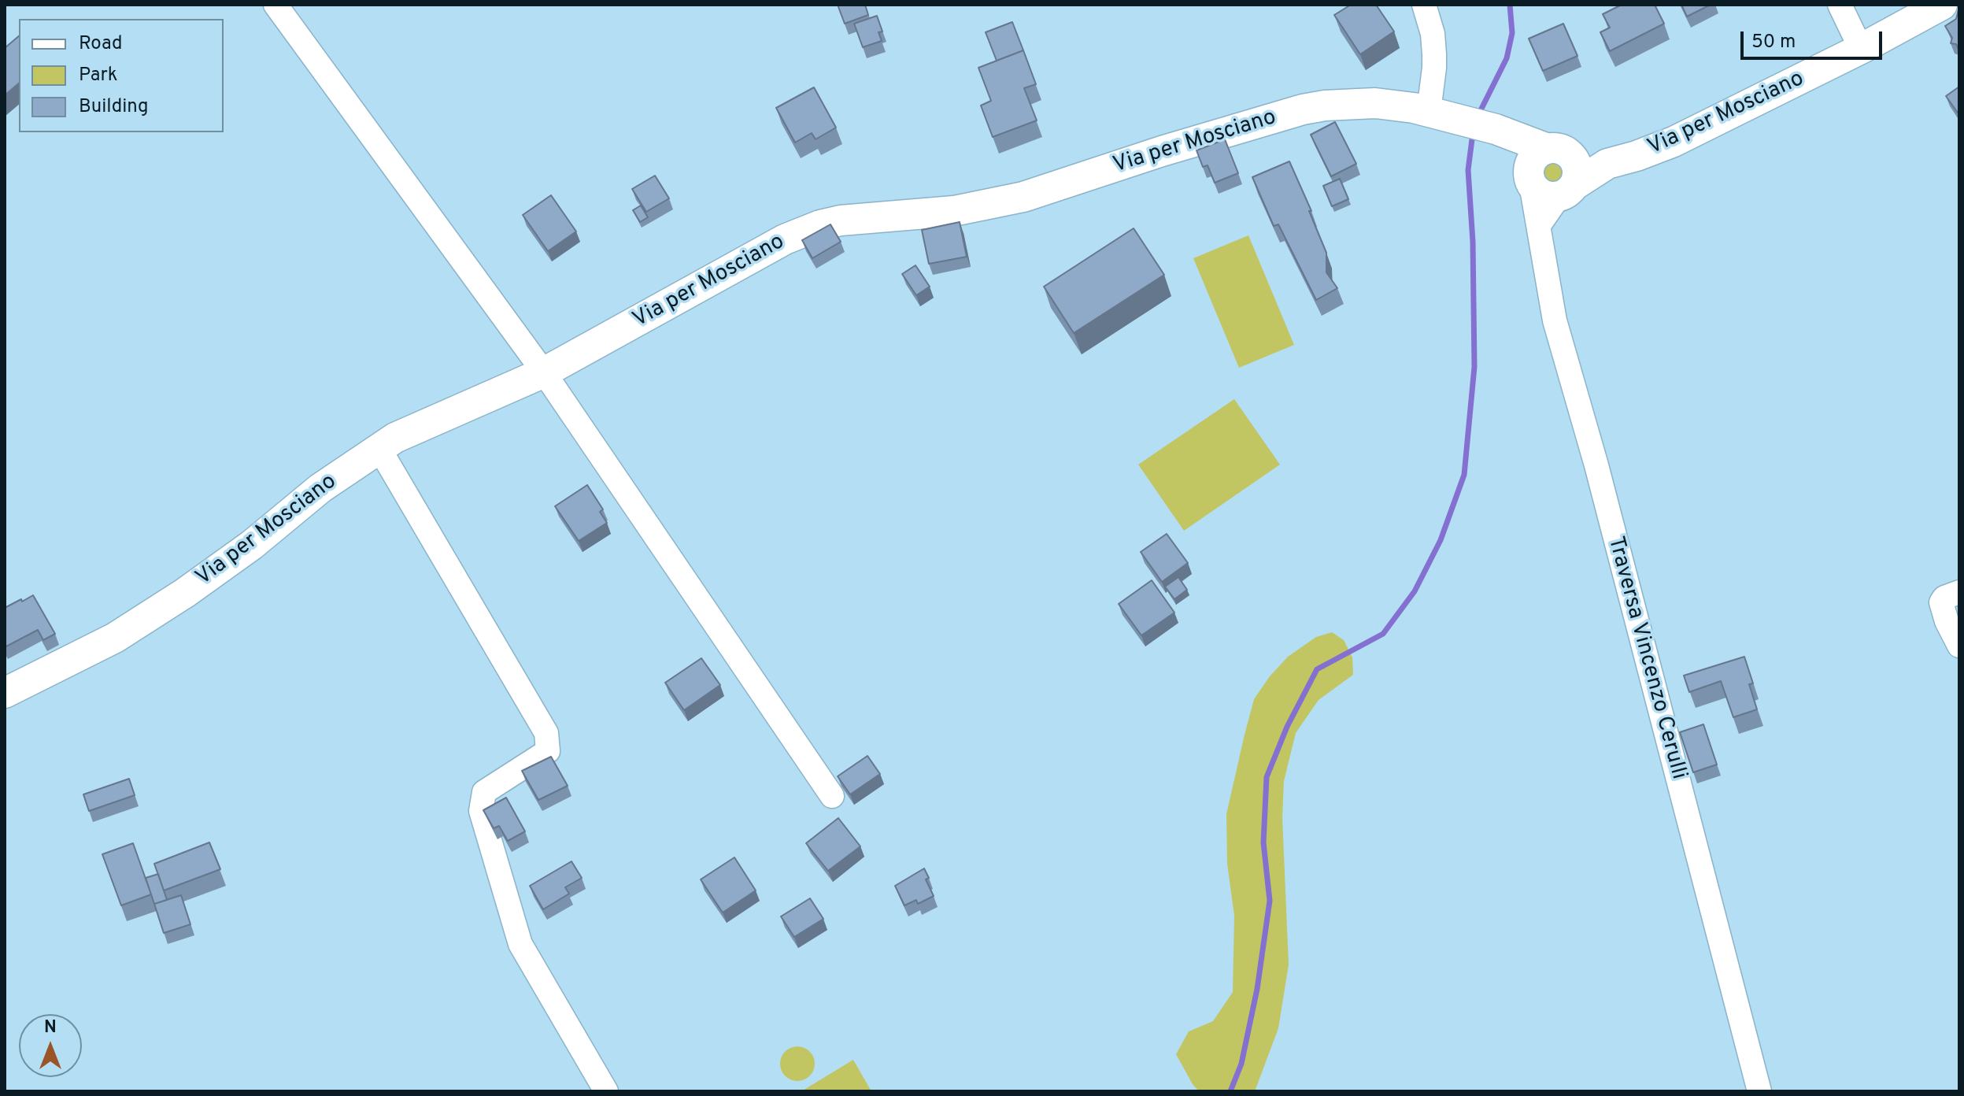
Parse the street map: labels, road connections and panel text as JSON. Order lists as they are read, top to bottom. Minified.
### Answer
{"streets":{"main road":["Via per Mosciano"],"street":["Traversa Vincenzo Cerulli"]},"crossings":[["Via per Mosciano","Traversa Vincenzo Cerulli"]],"legend":["Road","Park","Building"],"scale_bar":"50 m","north":"top"}
